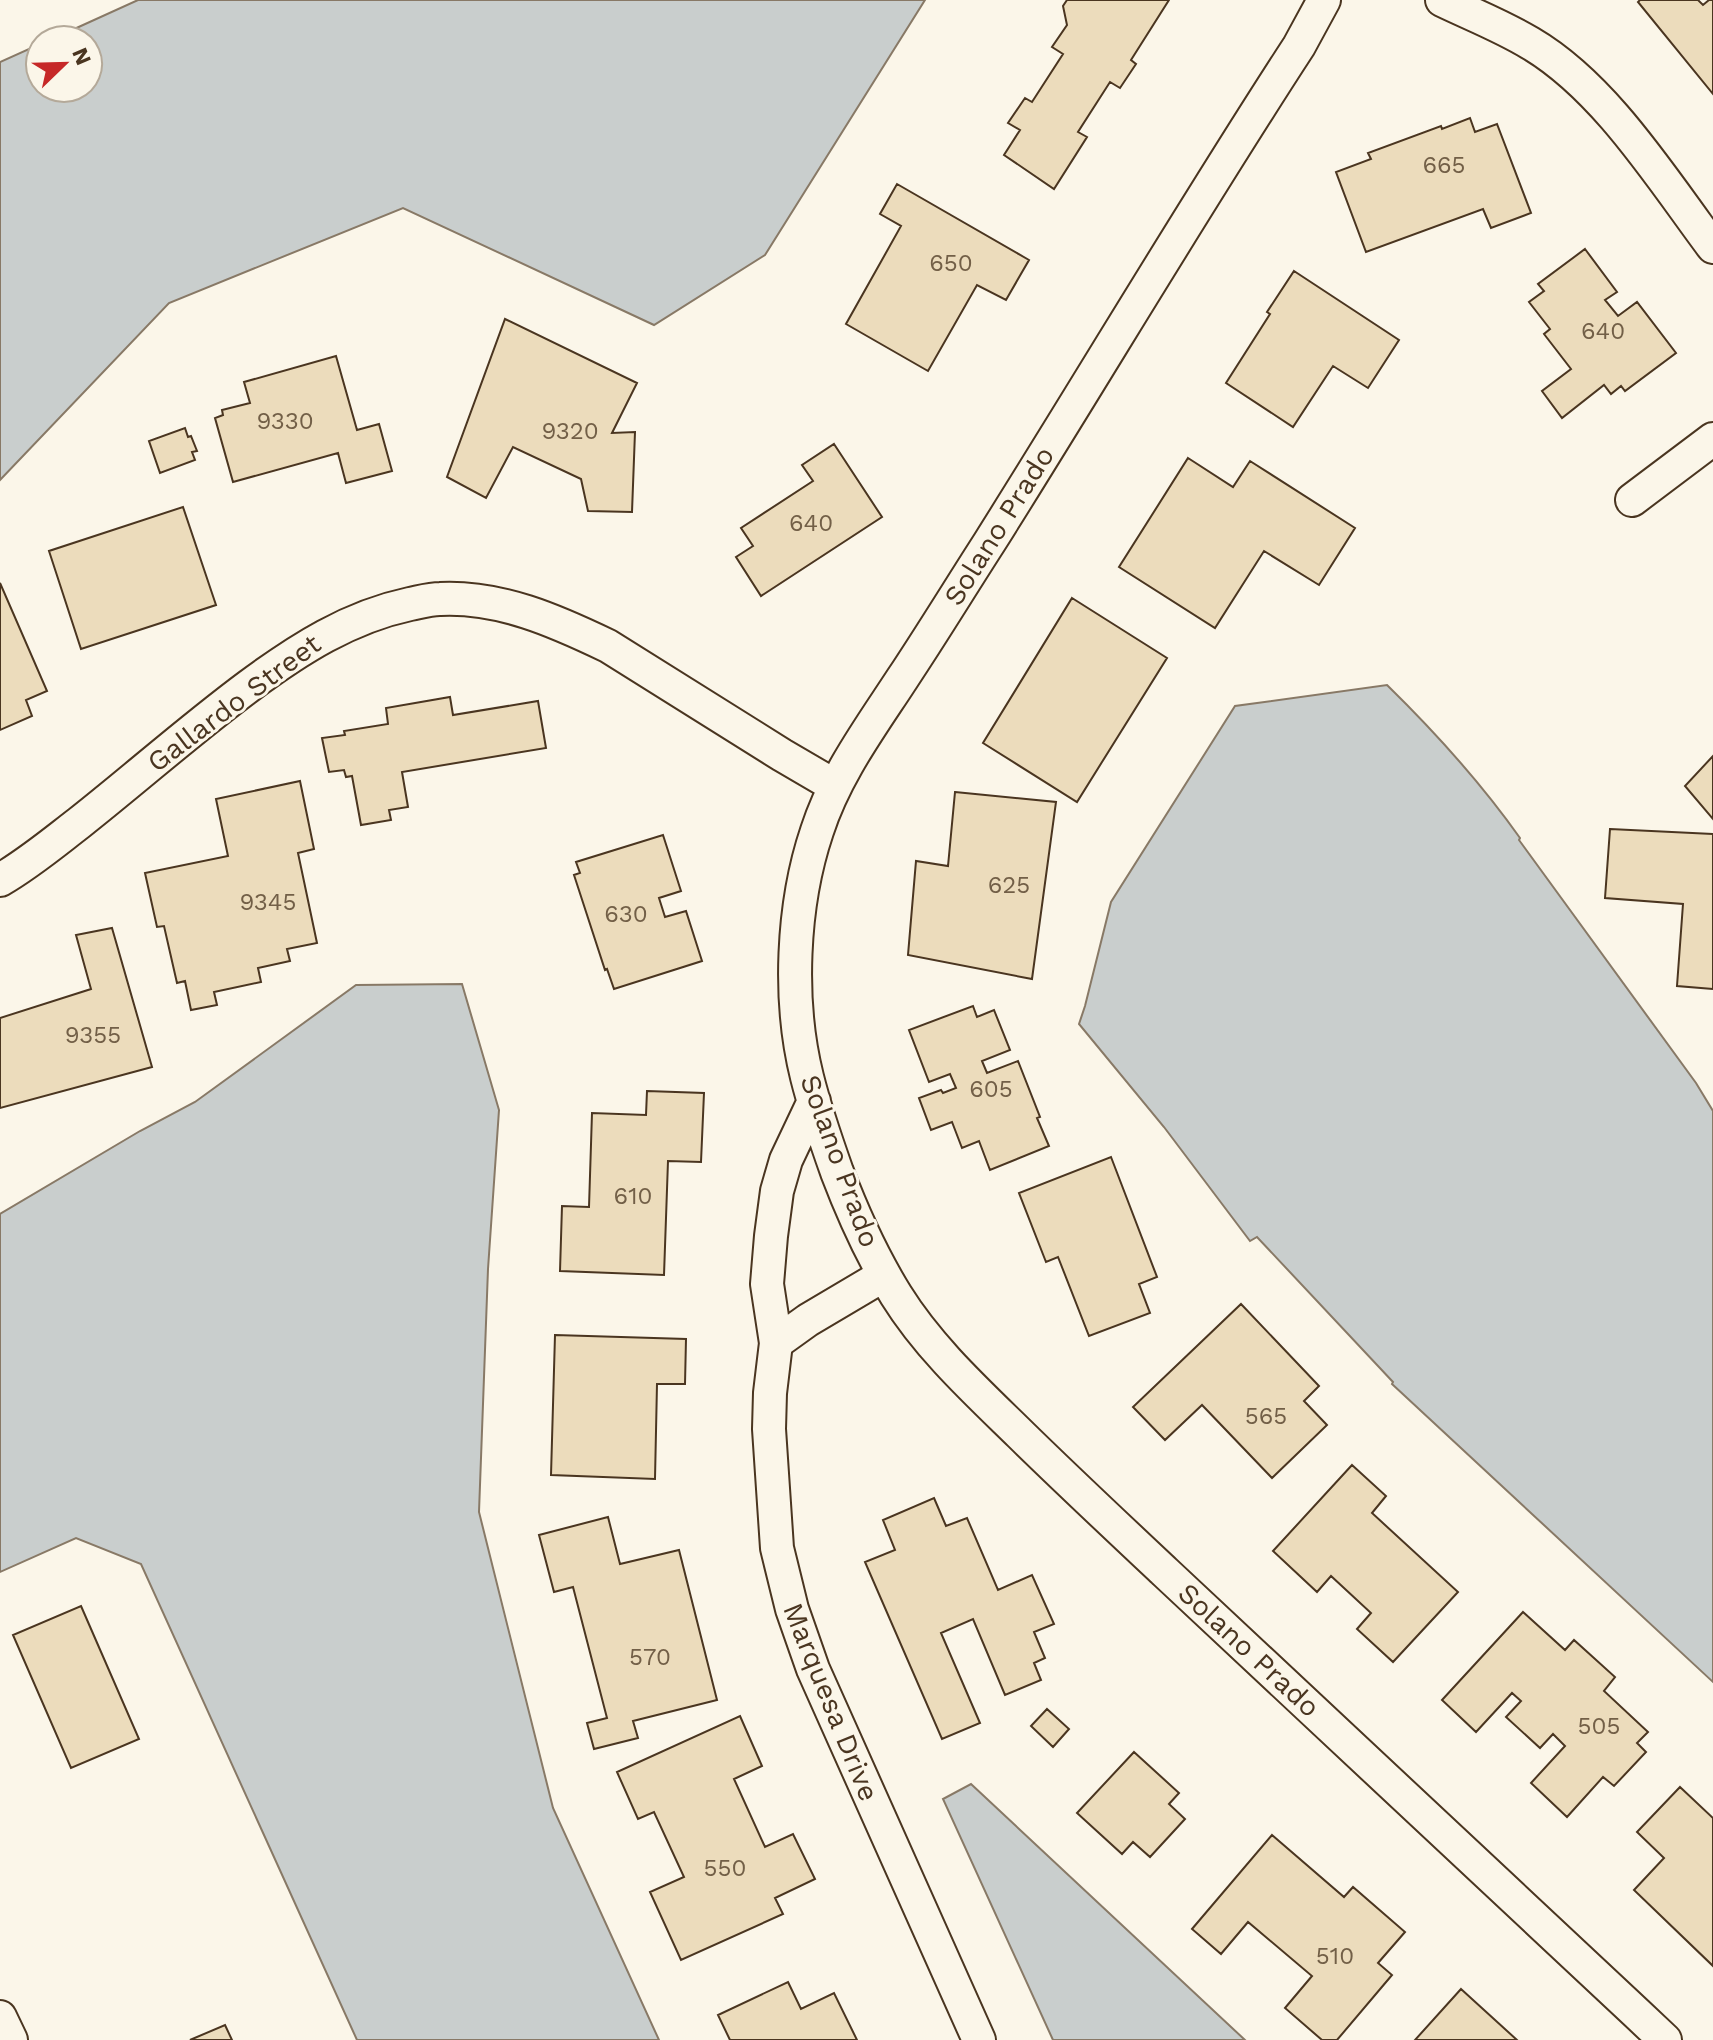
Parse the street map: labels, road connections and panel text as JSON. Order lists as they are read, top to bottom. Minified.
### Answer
{"streets":{"street":["Solano Prado","Gallardo Street","Marquesa Drive"]},"crossings":[["Solano Prado","Gallardo Street"],["Solano Prado","Marquesa Drive"]],"house_numbers":["665","650","640","9330","9320","640","625","9345","630","9355","605","610","565","570","505","550","510"],"north":"top right"}
